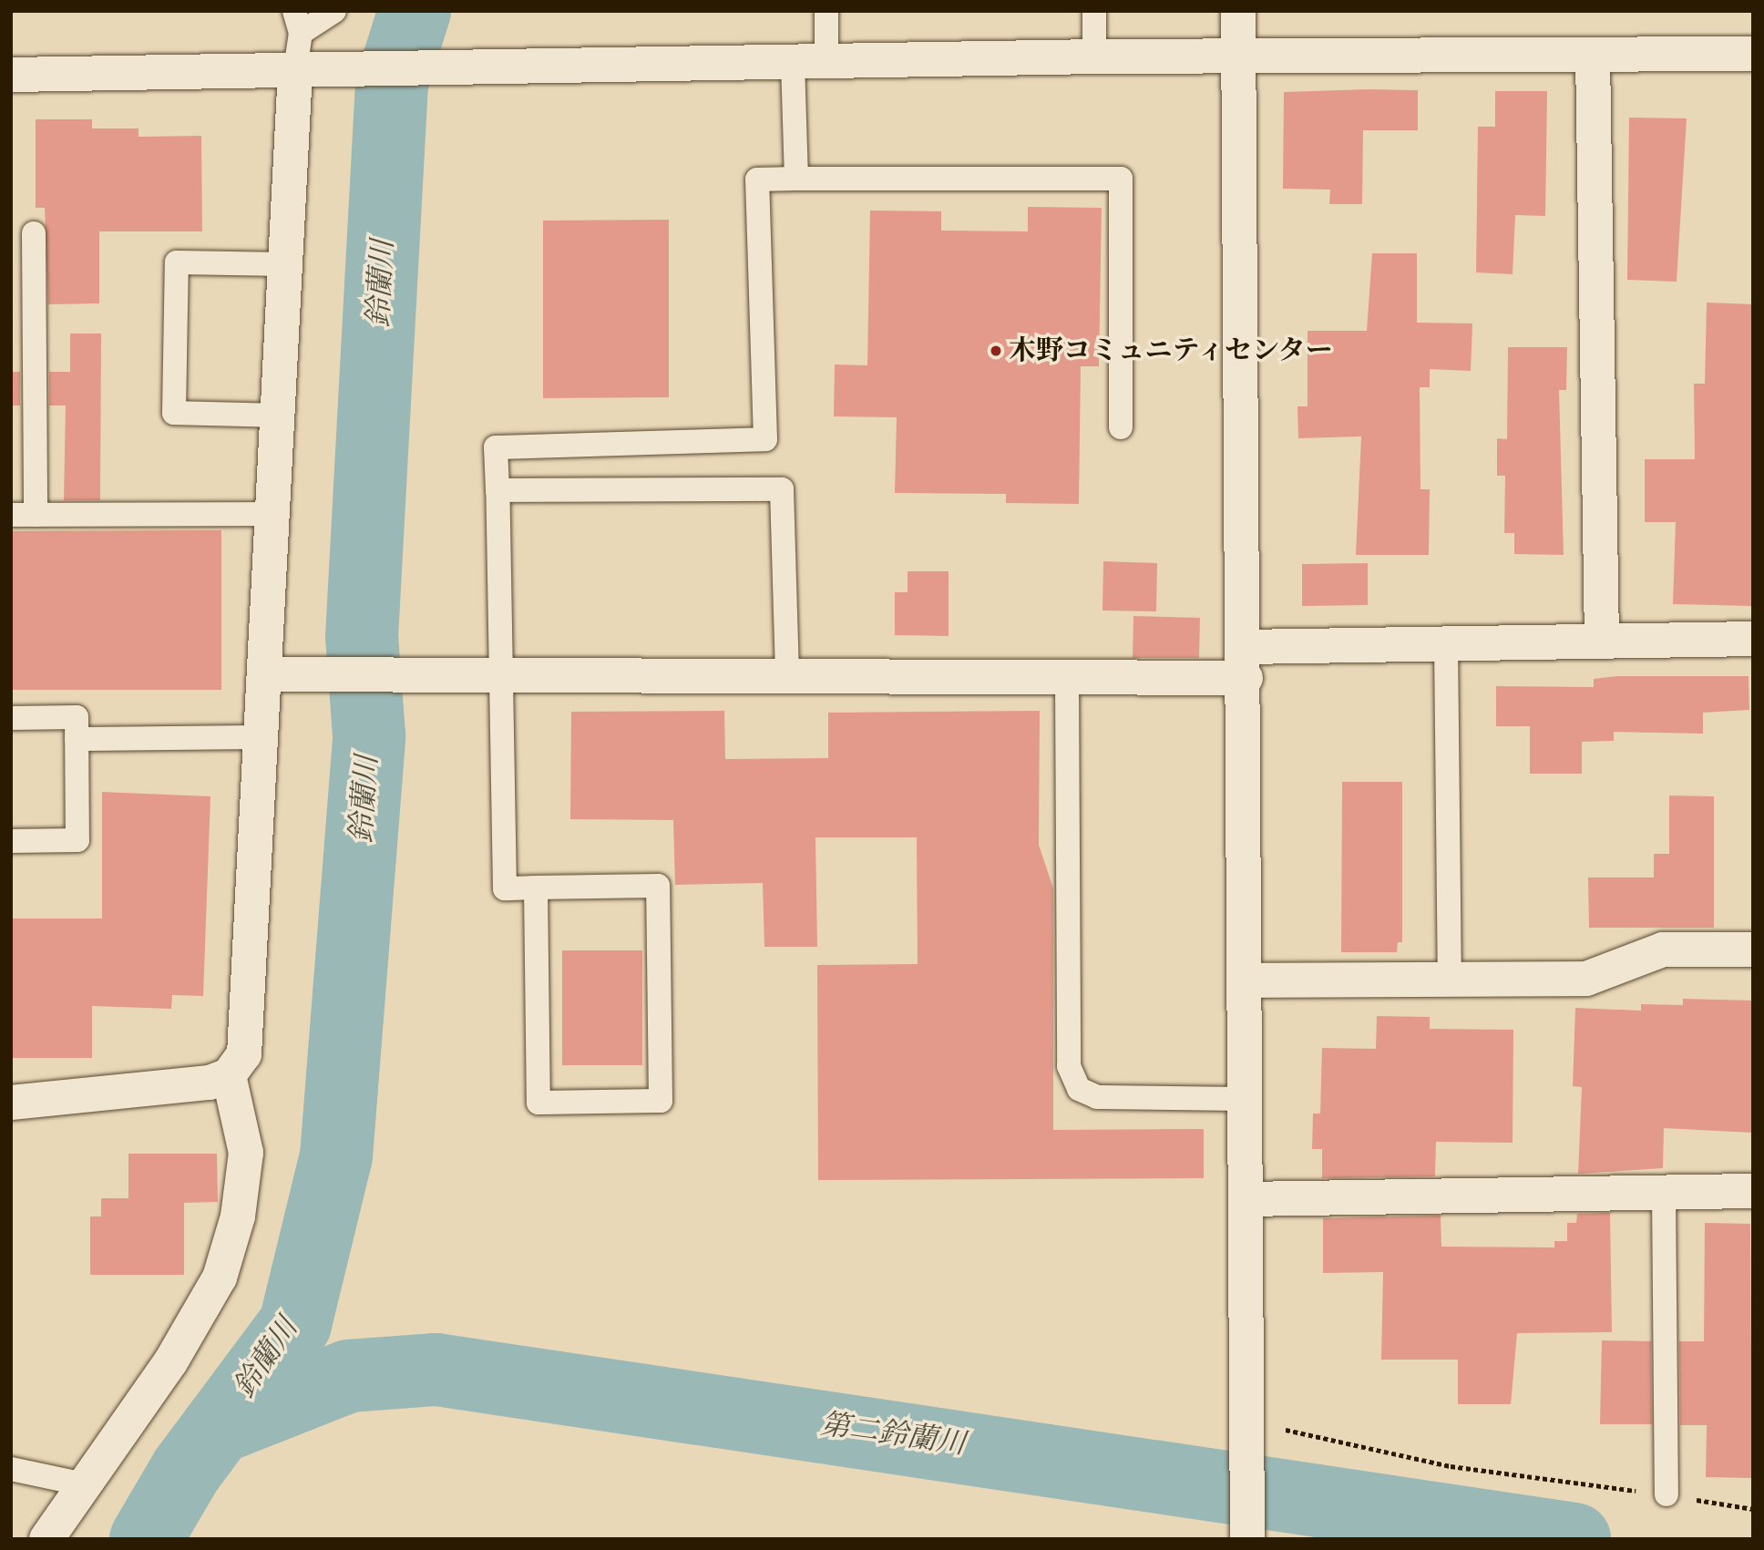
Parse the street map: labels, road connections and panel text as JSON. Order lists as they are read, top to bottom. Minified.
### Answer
{"water":["鈴蘭川","第二鈴蘭川"],"places":["木野コミュニティセンター"]}
